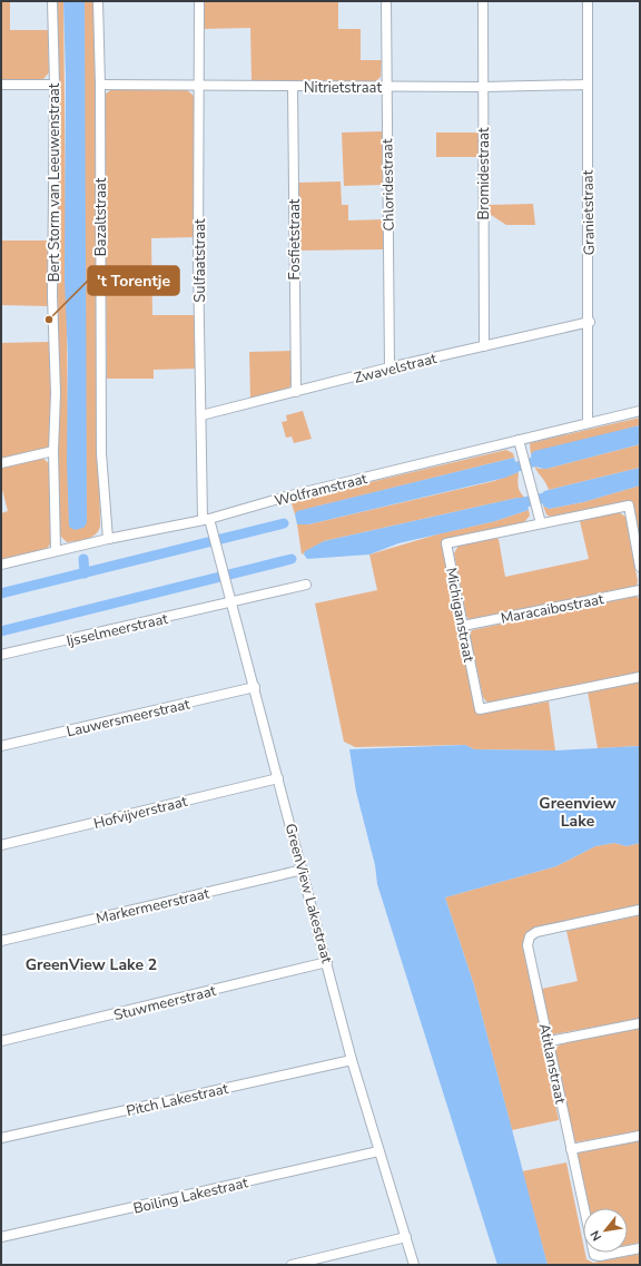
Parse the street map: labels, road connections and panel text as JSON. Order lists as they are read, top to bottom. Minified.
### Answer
{"streets":{"street":["Nitrietstraat","Bromidestraat","Bert Storm van Leeuwenstraat","Chloridestraat","Granietstraat","Bazaltstraat","Fosfietstraat","Sulfaatstraat","Zwavelstraat","Wolframstraat","Maracaibostraat","Michiganstraat","Ijsselmeerstraat","Lauwersmeerstraat","Hofvijverstraat","GreenView Lakestraat","Markermeerstraat","Stuwmeerstraat","Atitlanstraat","Pitch Lakestraat","Boiling Lakestraat"]},"crossings":[["Nitrietstraat","Bromidestraat"],["Nitrietstraat","Chloridestraat"],["Nitrietstraat","Granietstraat"],["Nitrietstraat","Bazaltstraat"],["Nitrietstraat","Fosfietstraat"],["Nitrietstraat","Sulfaatstraat"],["Bromidestraat","Zwavelstraat"],["Bert Storm van Leeuwenstraat","Wolframstraat"],["Chloridestraat","Zwavelstraat"],["Granietstraat","Zwavelstraat"],["Granietstraat","Wolframstraat"],["Bazaltstraat","Wolframstraat"],["Fosfietstraat","Zwavelstraat"],["Sulfaatstraat","Zwavelstraat"],["Sulfaatstraat","Wolframstraat"],["Sulfaatstraat","GreenView Lakestraat"],["Wolframstraat","GreenView Lakestraat"],["Maracaibostraat","Michiganstraat"],["Ijsselmeerstraat","GreenView Lakestraat"],["Lauwersmeerstraat","GreenView Lakestraat"],["Hofvijverstraat","GreenView Lakestraat"],["GreenView Lakestraat","Markermeerstraat"],["GreenView Lakestraat","Stuwmeerstraat"],["GreenView Lakestraat","Pitch Lakestraat"],["GreenView Lakestraat","Boiling Lakestraat"]],"districts":["Greenview Lake","GreenView Lake 2"],"places":["'t Torentje"],"north":"bottom left"}
